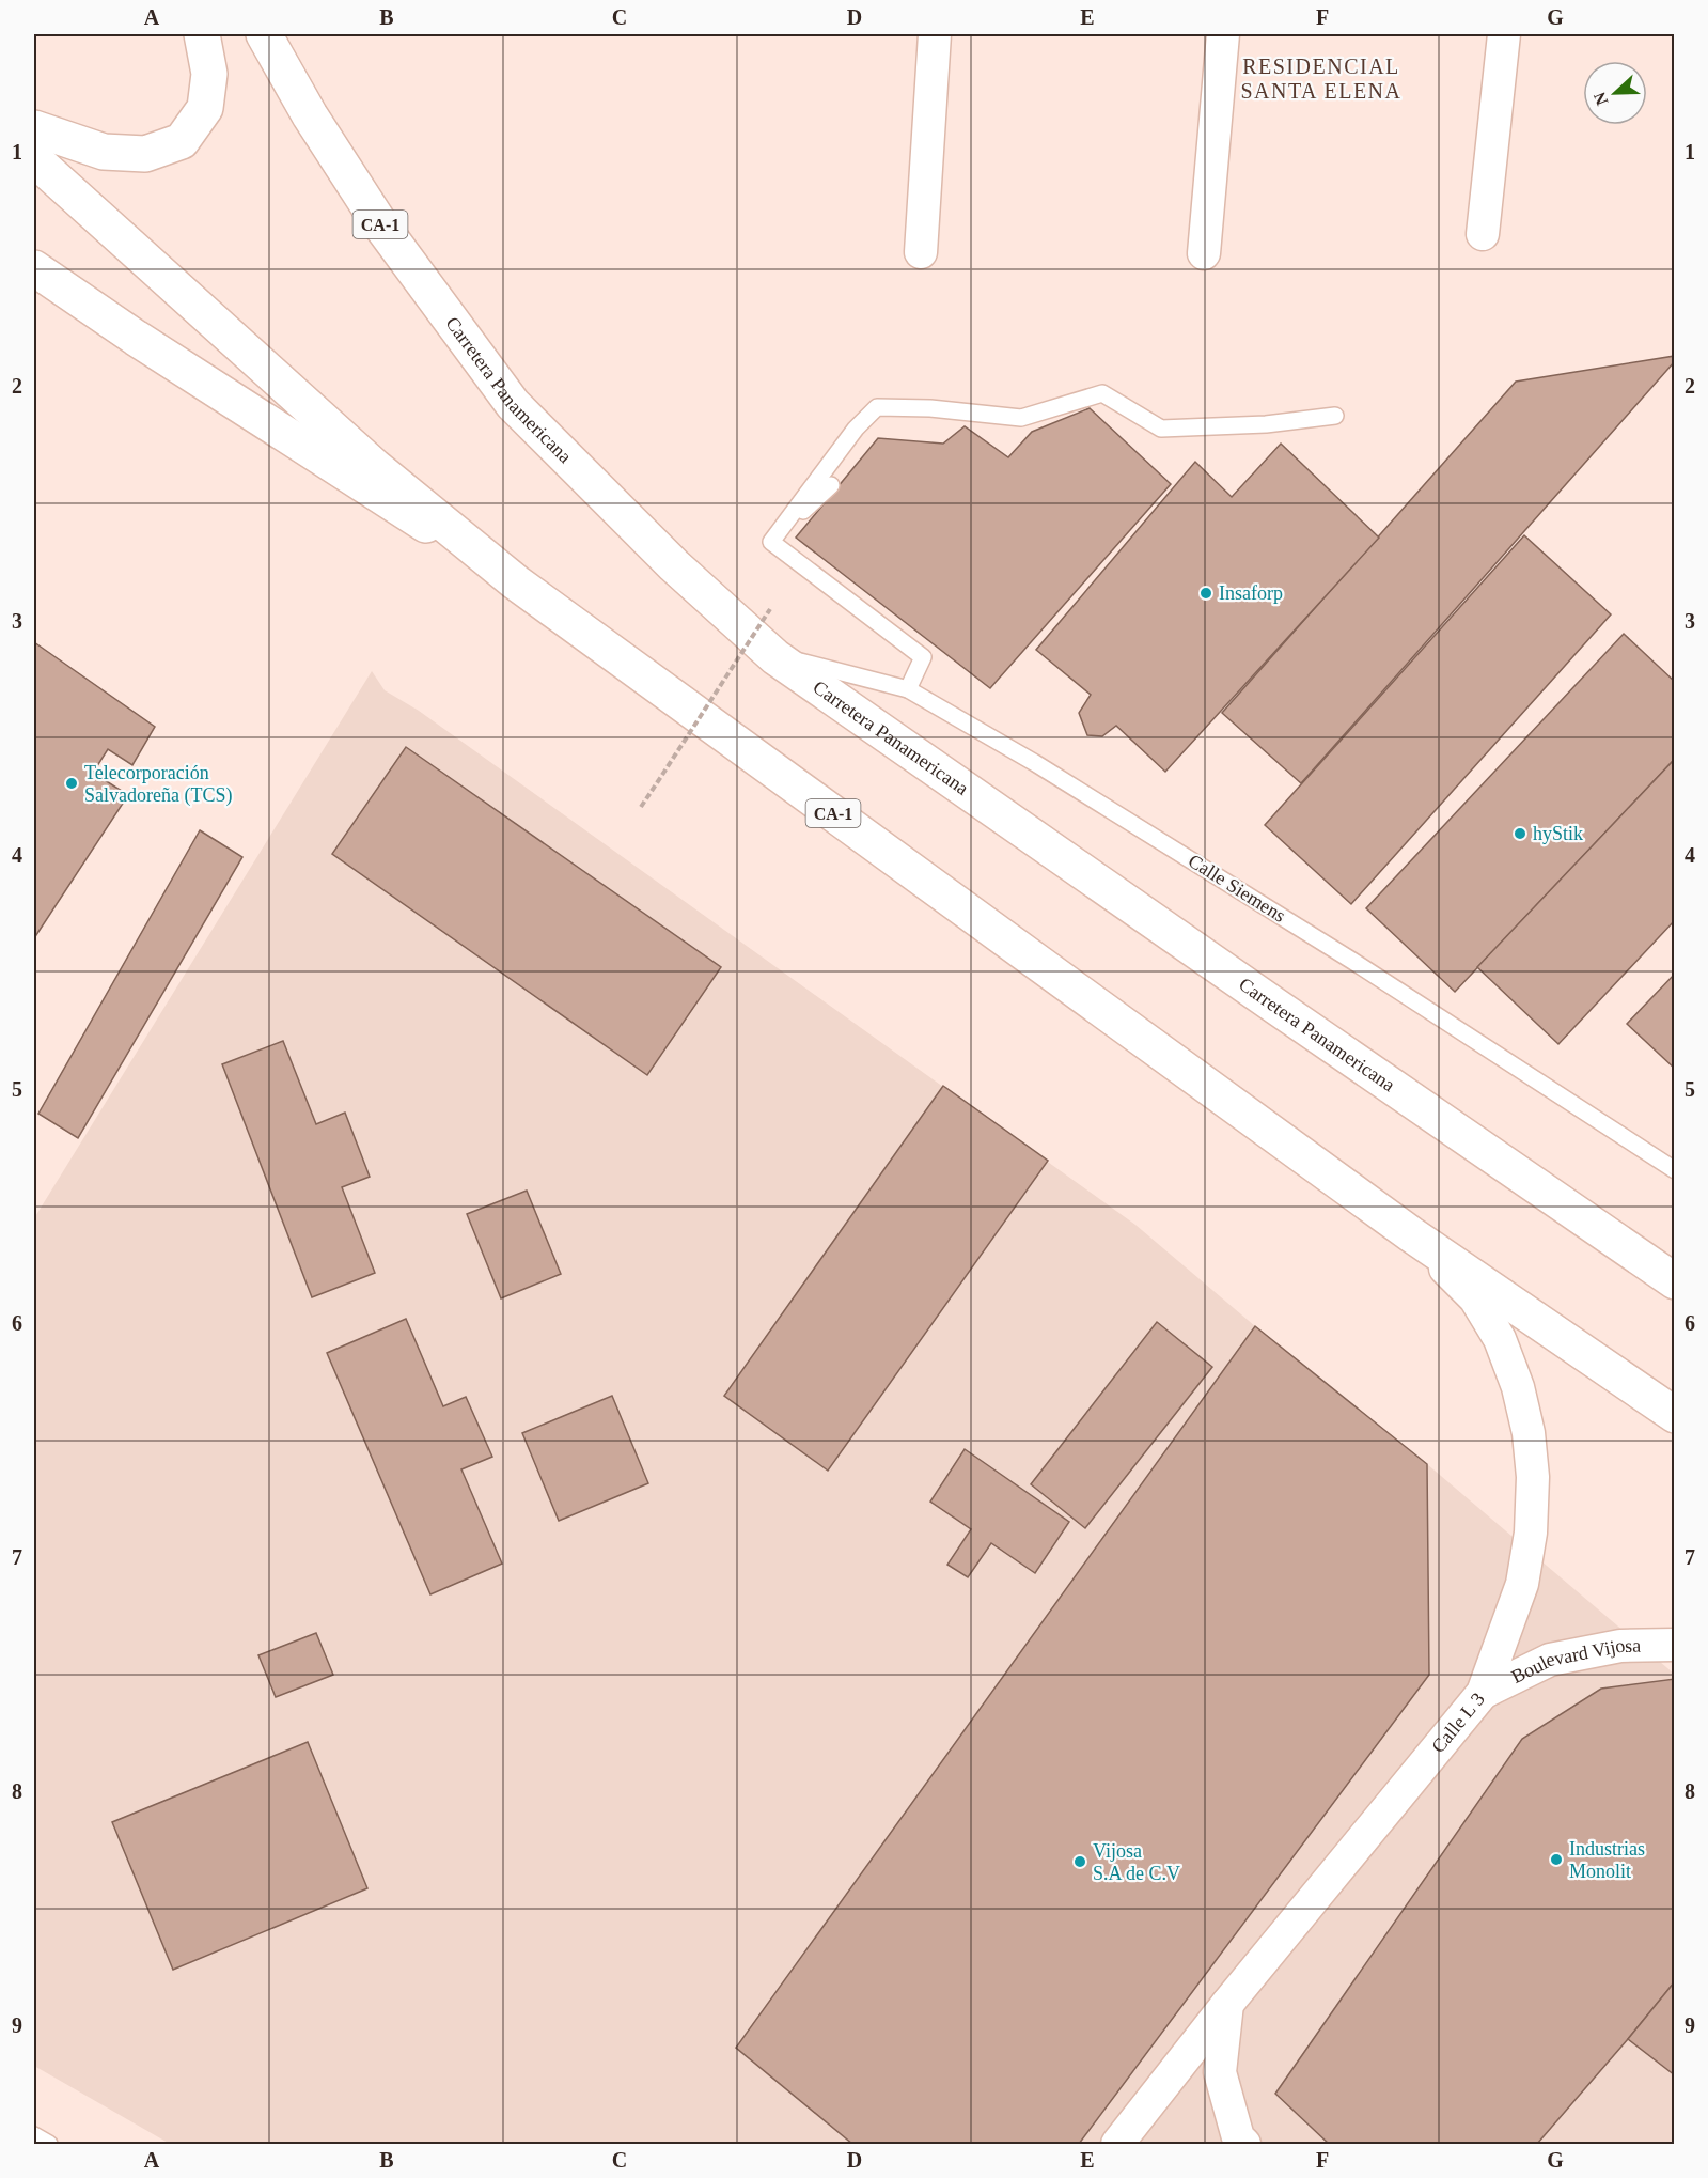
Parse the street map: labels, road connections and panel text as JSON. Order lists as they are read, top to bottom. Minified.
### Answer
{"streets":{"main road":["CA-1","Carretera Panamericana"],"street":["Boulevard Vijosa","Calle L 3"],"lane":["Calle Siemens"]},"crossings":[["CA-1","Calle L 3"],["Carretera Panamericana","Calle Siemens"],["Boulevard Vijosa","Calle L 3"]],"districts":["RESIDENCIAL SANTA ELENA"],"places":["Insaforp","Telecorporación Salvadoreña (TCS)","hyStik","Industrias Monolit","Vijosa S.A de C.V"],"north":"left","grid":{"columns":["A","B","C","D","E","F","G"],"rows":["1","2","3","4","5","6","7","8","9"]}}
